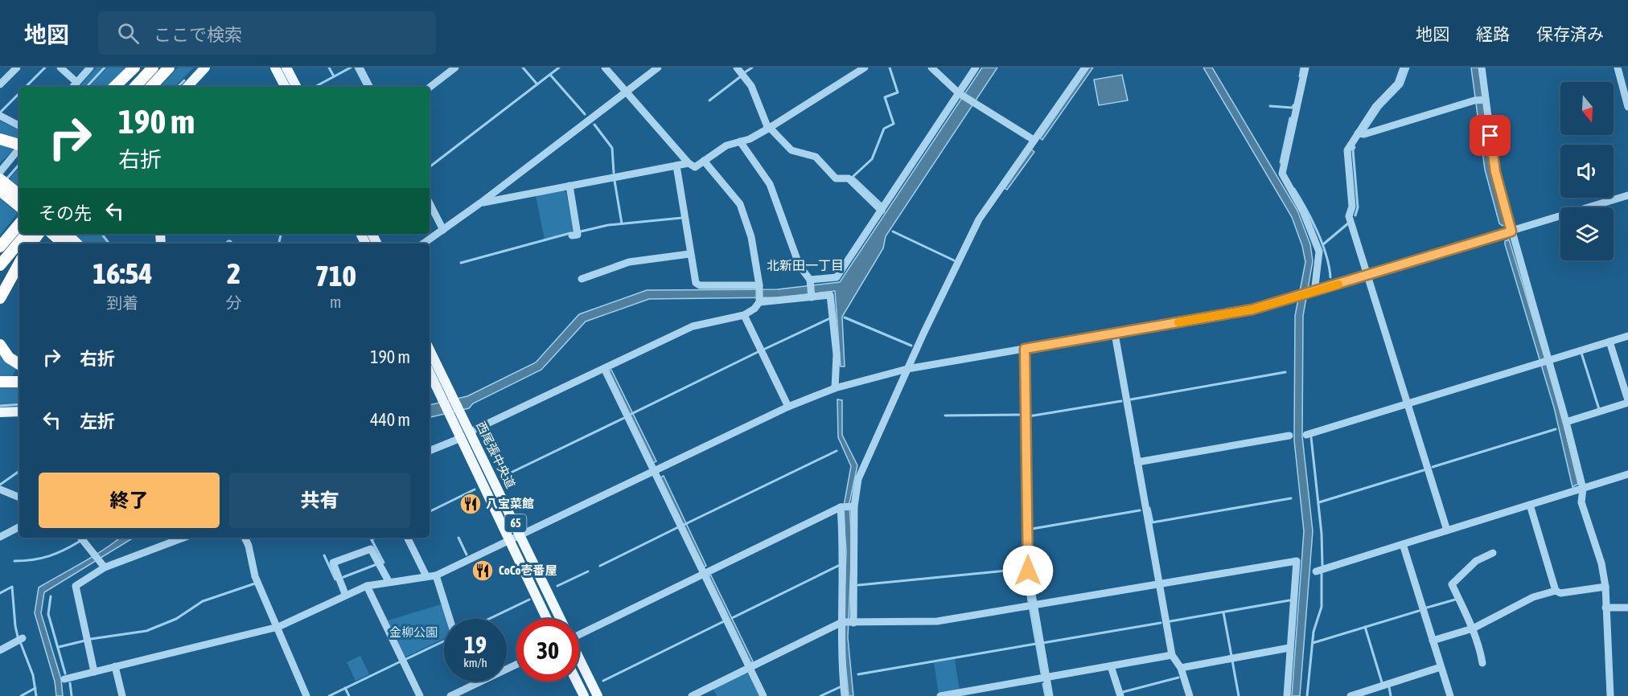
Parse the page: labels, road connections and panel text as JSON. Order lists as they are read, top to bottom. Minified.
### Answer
{"streets":{"main road":["西尾張中央道","65"]},"districts":["北新田一丁目"],"parks":["金柳公園"],"places":{"restaurant":["八宝菜館","CoCo壱番屋"]},"north":"bottom","page":{"header":"地図","search":"ここで検索","nav":["地図","経路","保存済み"],"turn":["190 m","右折"],"then":"その先","eta":["16:54","到着","2","分","710","m"],"list":[{"name":"右折","value":"190 m"},{"name":"左折","value":"440 m"}],"buttons":["終了","共有"],"speed":"19 km/h","limit":"30"}}
